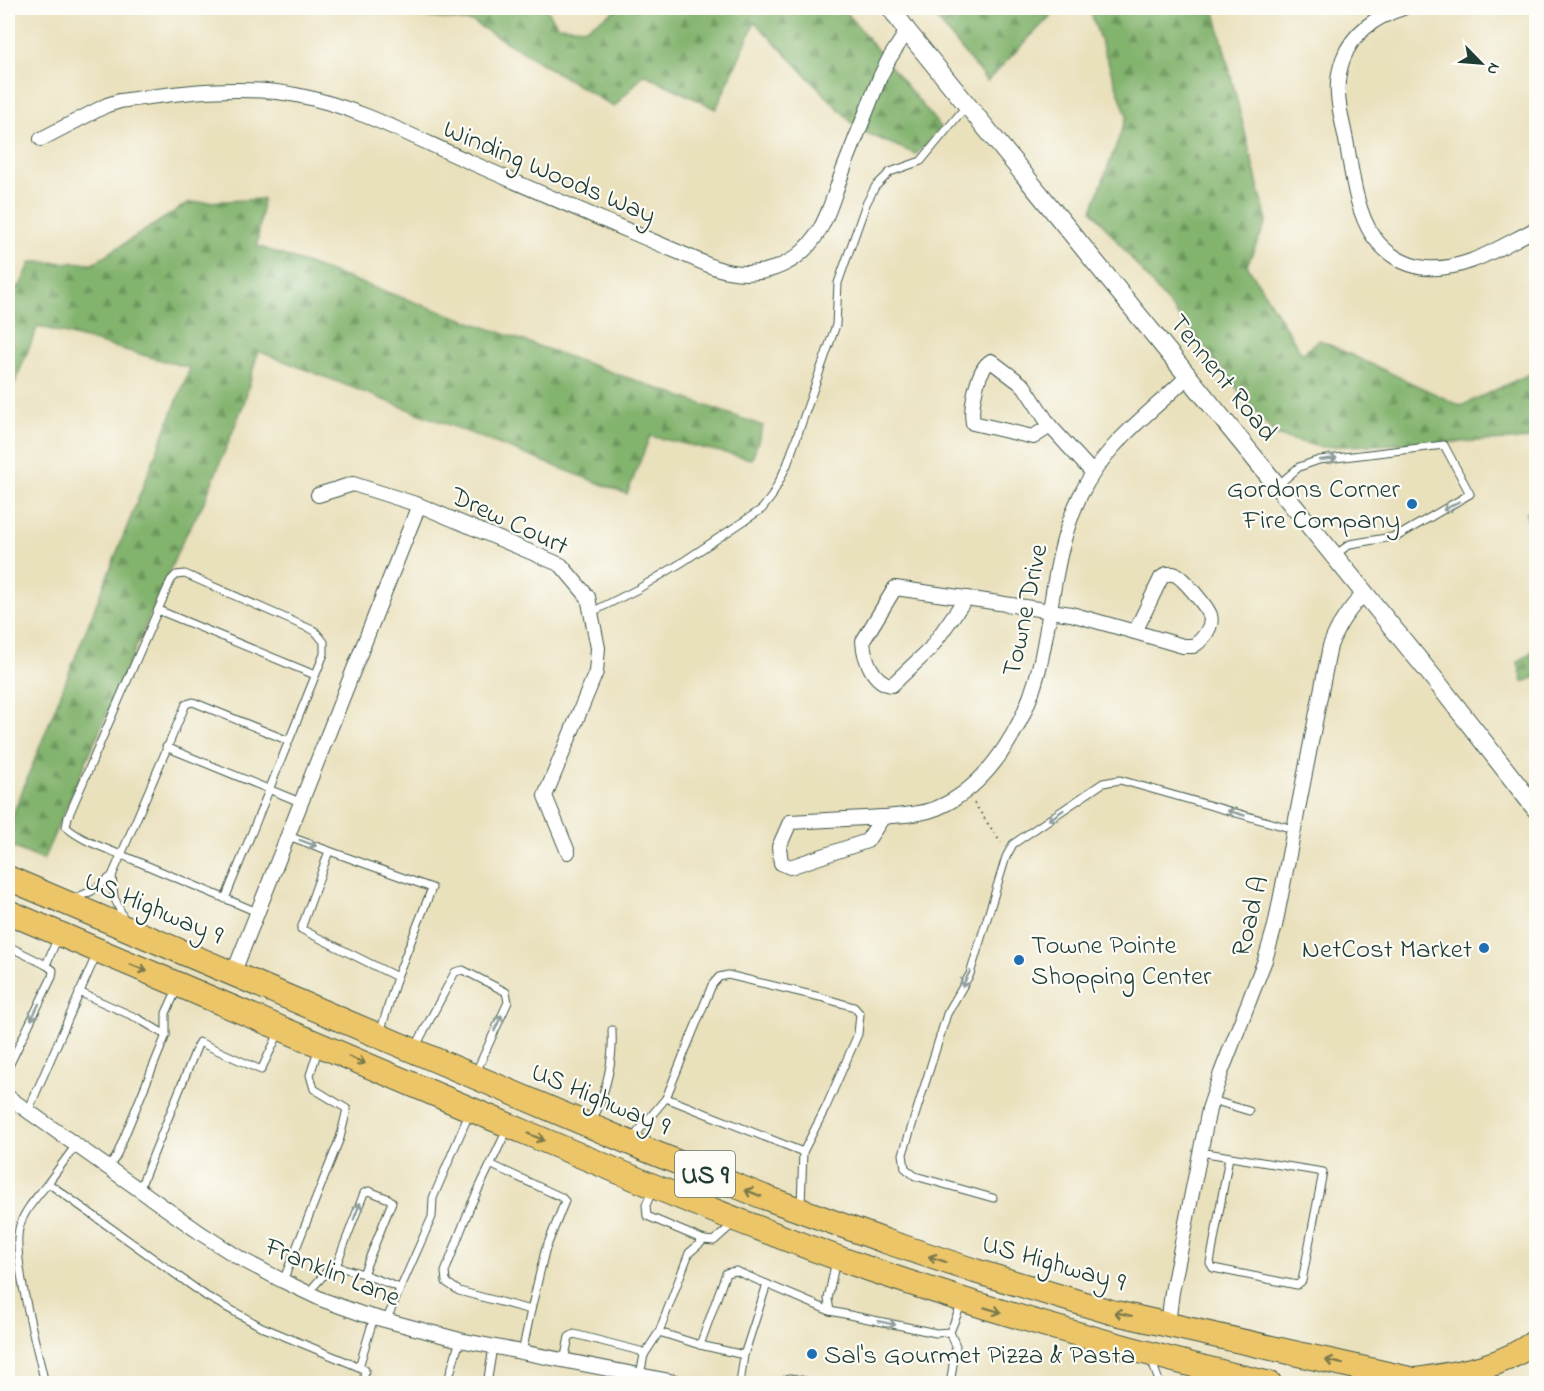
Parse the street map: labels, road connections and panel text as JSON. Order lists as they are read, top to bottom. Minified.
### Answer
{"streets":{"highway":["US Highway 9","US 9"],"street":["Winding Woods Way","Tennent Road","Drew Court","Towne Drive","Road A","Franklin Lane"]},"crossings":[["Winding Woods Way","Tennent Road"],["Tennent Road","Towne Drive"],["Tennent Road","Road A"],["Drew Court","US Highway 9"],["US Highway 9","Road A"]],"places":["Gordons Corner Fire Company","NetCost Market","Towne Pointe Shopping Center","Sal's Gourmet Pizza & Pasta"],"north":"bottom right"}
